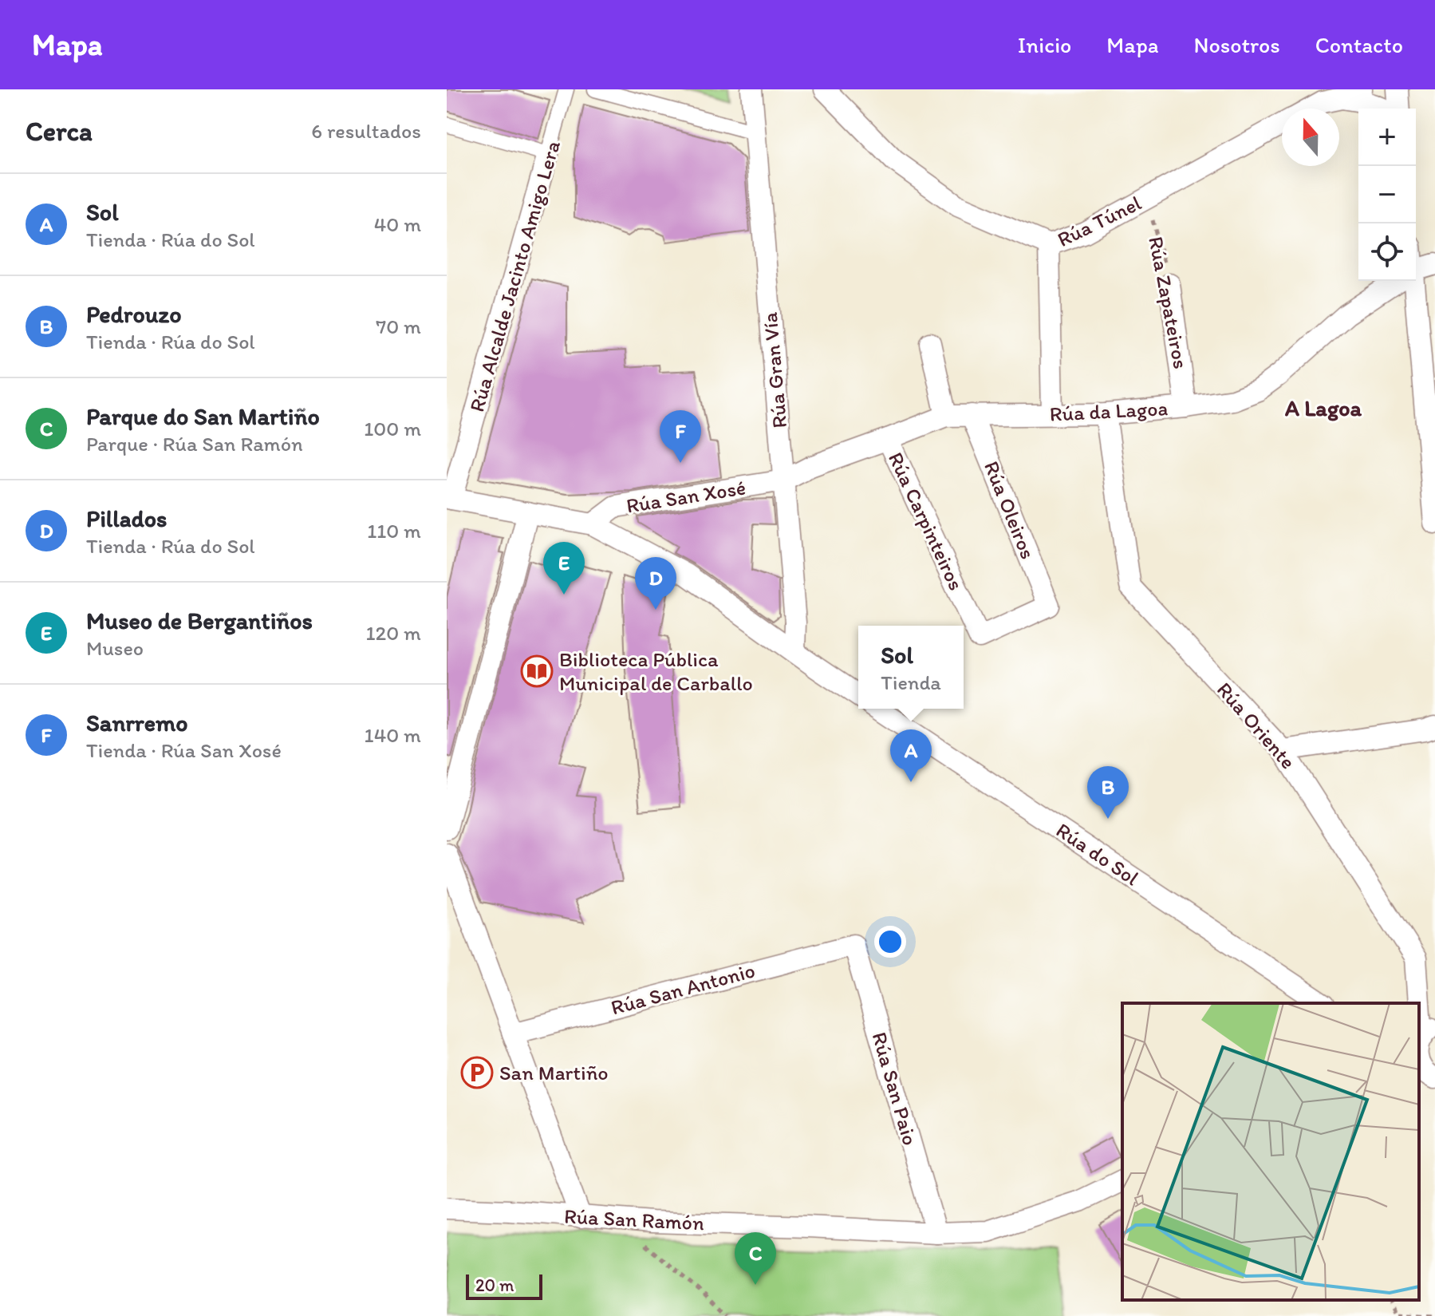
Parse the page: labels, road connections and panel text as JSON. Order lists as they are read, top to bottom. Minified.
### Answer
{"streets":{"street":["Rúa Túnel","Rúa Alcalde Jacinto Amigo Lera","Rúa Zapateiros","Rúa Gran Vía","Rúa da Lagoa","Rúa San Xosé","Rúa Oleiros","Rúa Carpinteiros","Rúa Oriente","Rúa do Sol","Rúa San Antonio","Rúa San Paio","Rúa San Ramón"]},"crossings":[["Rúa Túnel","Rúa Zapateiros"],["Rúa Zapateiros","Rúa da Lagoa"],["Rúa Gran Vía","Rúa da Lagoa"],["Rúa Gran Vía","Rúa San Xosé"],["Rúa da Lagoa","Rúa San Xosé"],["Rúa da Lagoa","Rúa Oleiros"],["Rúa da Lagoa","Rúa Carpinteiros"],["Rúa da Lagoa","Rúa Oriente"],["Rúa Oleiros","Rúa Carpinteiros"],["Rúa San Antonio","Rúa San Paio"],["Rúa San Paio","Rúa San Ramón"]],"districts":["A Lagoa"],"places":{"library":["Biblioteca Pública Municipal de Carballo"],"parking":["San Martiño"]},"scale_bar":"20 m","north":"top","page":{"header":"Mapa","nav":["Inicio","Mapa","Nosotros","Contacto"],"heading":["Cerca","6 resultados"],"map_buttons":["+","−"],"list":[{"mark":"A","name":"Sol","note":"Tienda · Rúa do Sol","value":"40 m"},{"mark":"B","name":"Pedrouzo","note":"Tienda · Rúa do Sol","value":"70 m"},{"mark":"C","name":"Parque do San Martiño","note":"Parque · Rúa San Ramón","value":"100 m"},{"mark":"D","name":"Pillados","note":"Tienda · Rúa do Sol","value":"110 m"},{"mark":"E","name":"Museo de Bergantiños","note":"Museo","value":"120 m"},{"mark":"F","name":"Sanrremo","note":"Tienda · Rúa San Xosé","value":"140 m"}],"pins":["F","E","D","A","B","C"],"popup":["Sol","Tienda"],"scale":"20 m"}}
